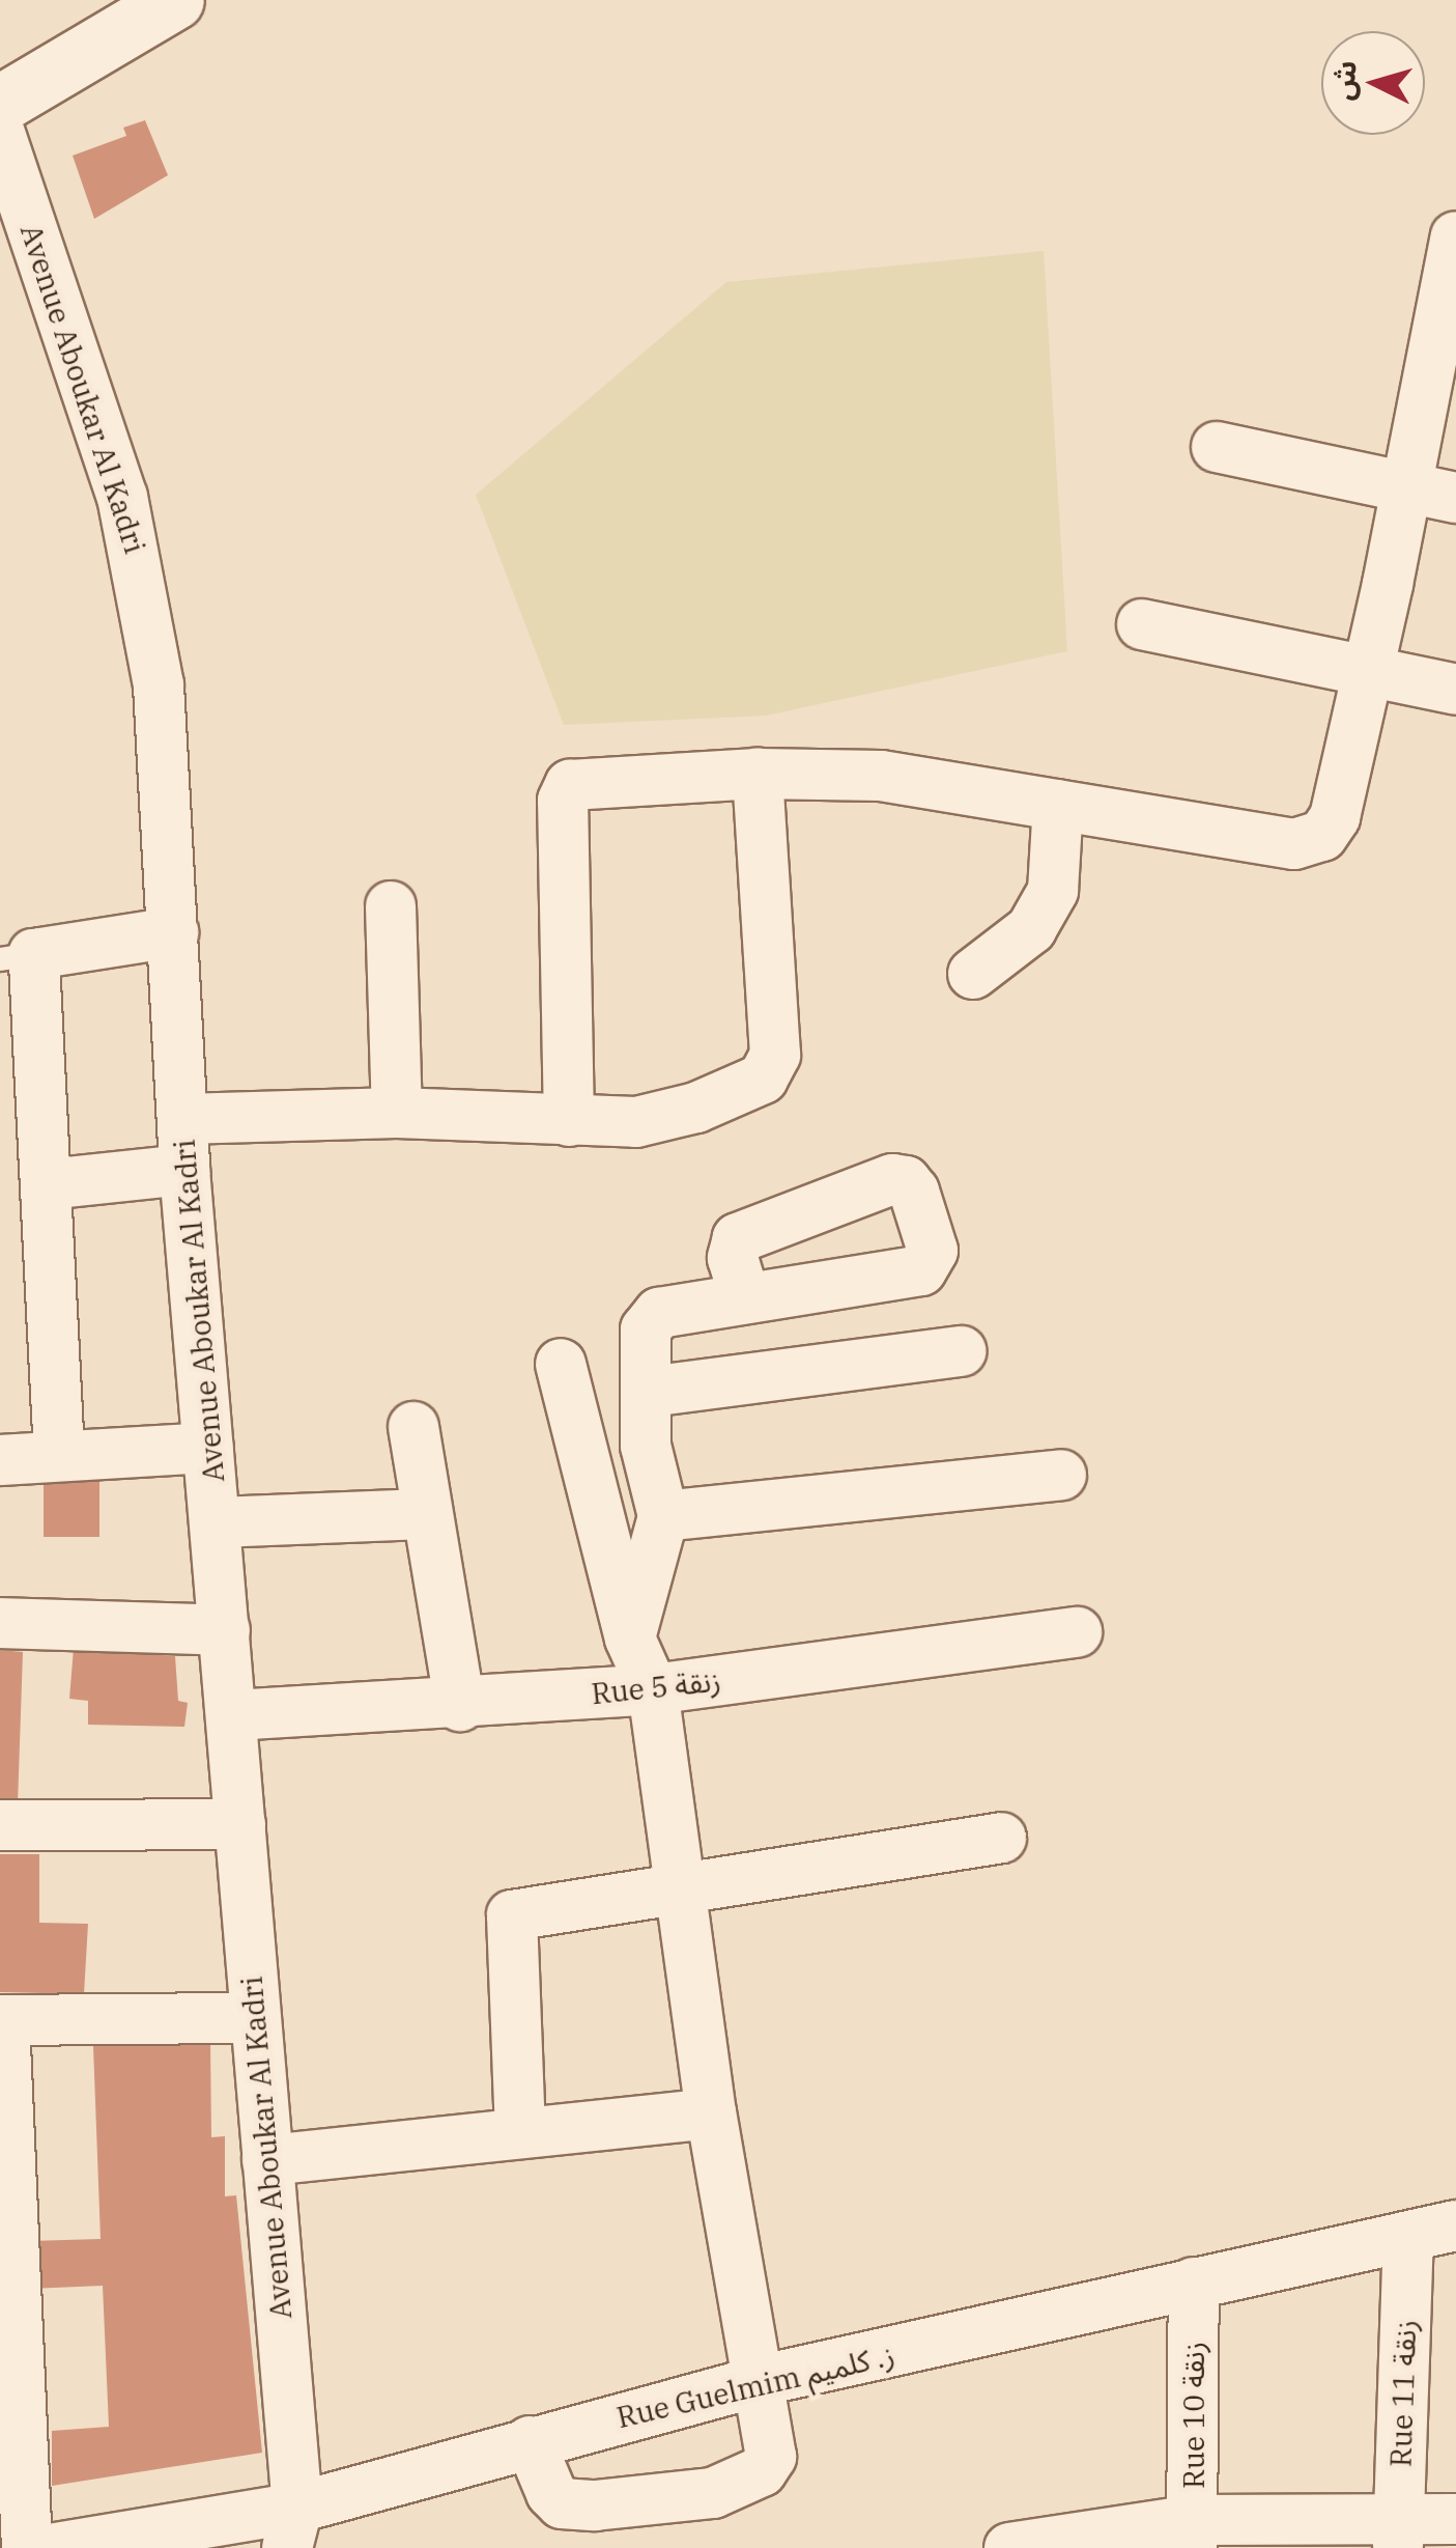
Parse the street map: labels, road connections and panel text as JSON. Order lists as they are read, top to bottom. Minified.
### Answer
{"streets":{"street":["Avenue Aboukar Al Kadri","Rue 5 زنقة","Rue Guelmim ز. كلميم","Rue 11 زنقة","Rue 10 زنقة"]},"crossings":[["Avenue Aboukar Al Kadri","Rue 5 زنقة"],["Avenue Aboukar Al Kadri","Rue Guelmim ز. كلميم"],["Rue Guelmim ز. كلميم","Rue 11 زنقة"],["Rue Guelmim ز. كلميم","Rue 10 زنقة"]],"north":"left"}
